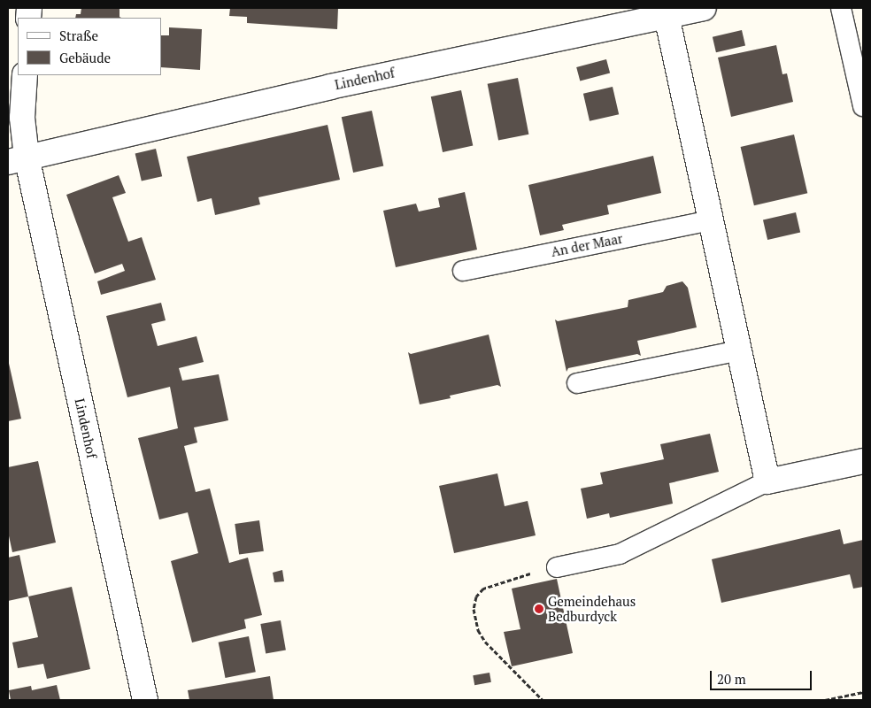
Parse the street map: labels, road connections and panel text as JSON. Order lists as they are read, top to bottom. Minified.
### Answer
{"streets":{"street":["Lindenhof"],"lane":["An der Maar"]},"places":["Gemeindehaus Bedburdyck"],"legend":["Straße","Gebäude"],"scale_bar":"20 m"}
